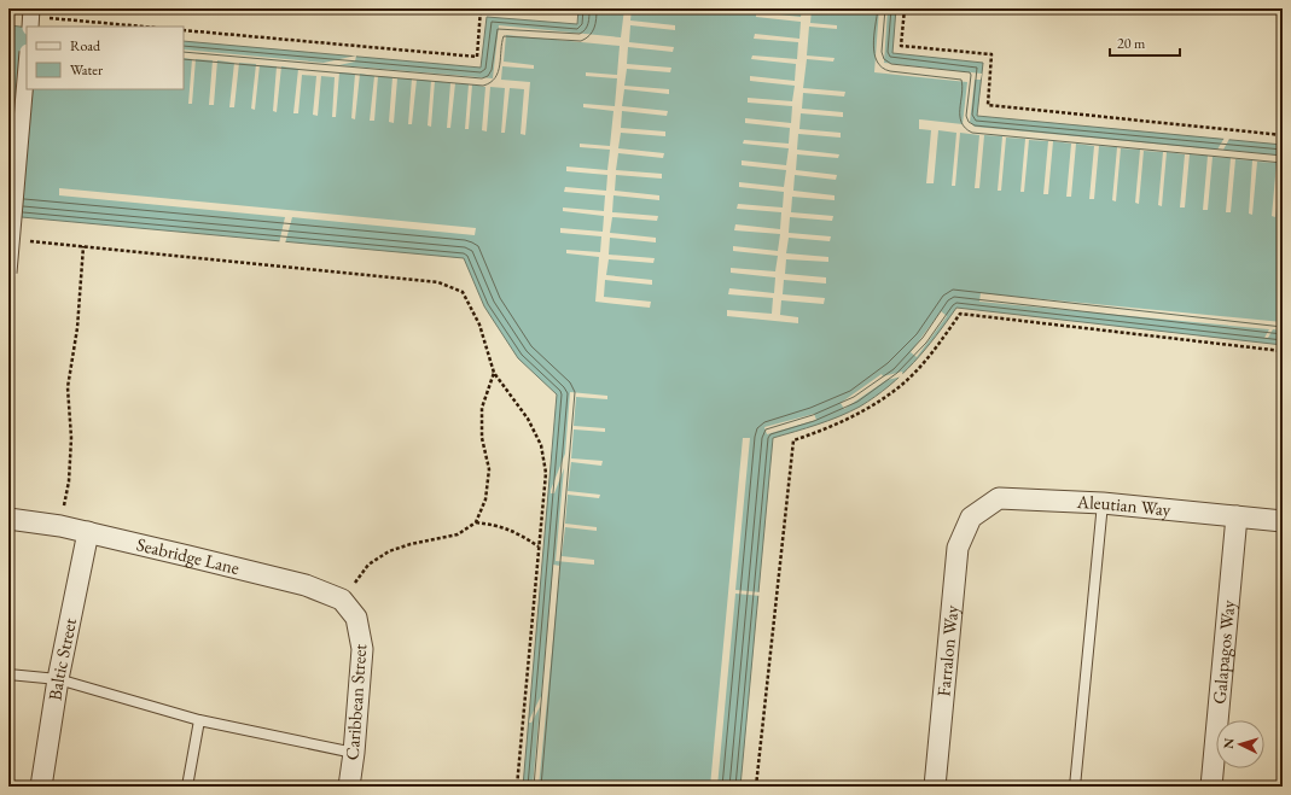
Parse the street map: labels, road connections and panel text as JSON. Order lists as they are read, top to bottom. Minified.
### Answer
{"streets":{"street":["Aleutian Way","Seabridge Lane","Farralon Way","Galapagos Way","Baltic Street","Caribbean Street"]},"crossings":[["Aleutian Way","Farralon Way"],["Aleutian Way","Galapagos Way"],["Seabridge Lane","Baltic Street"],["Seabridge Lane","Caribbean Street"]],"legend":["Road","Water"],"scale_bar":"20 m","north":"left"}
